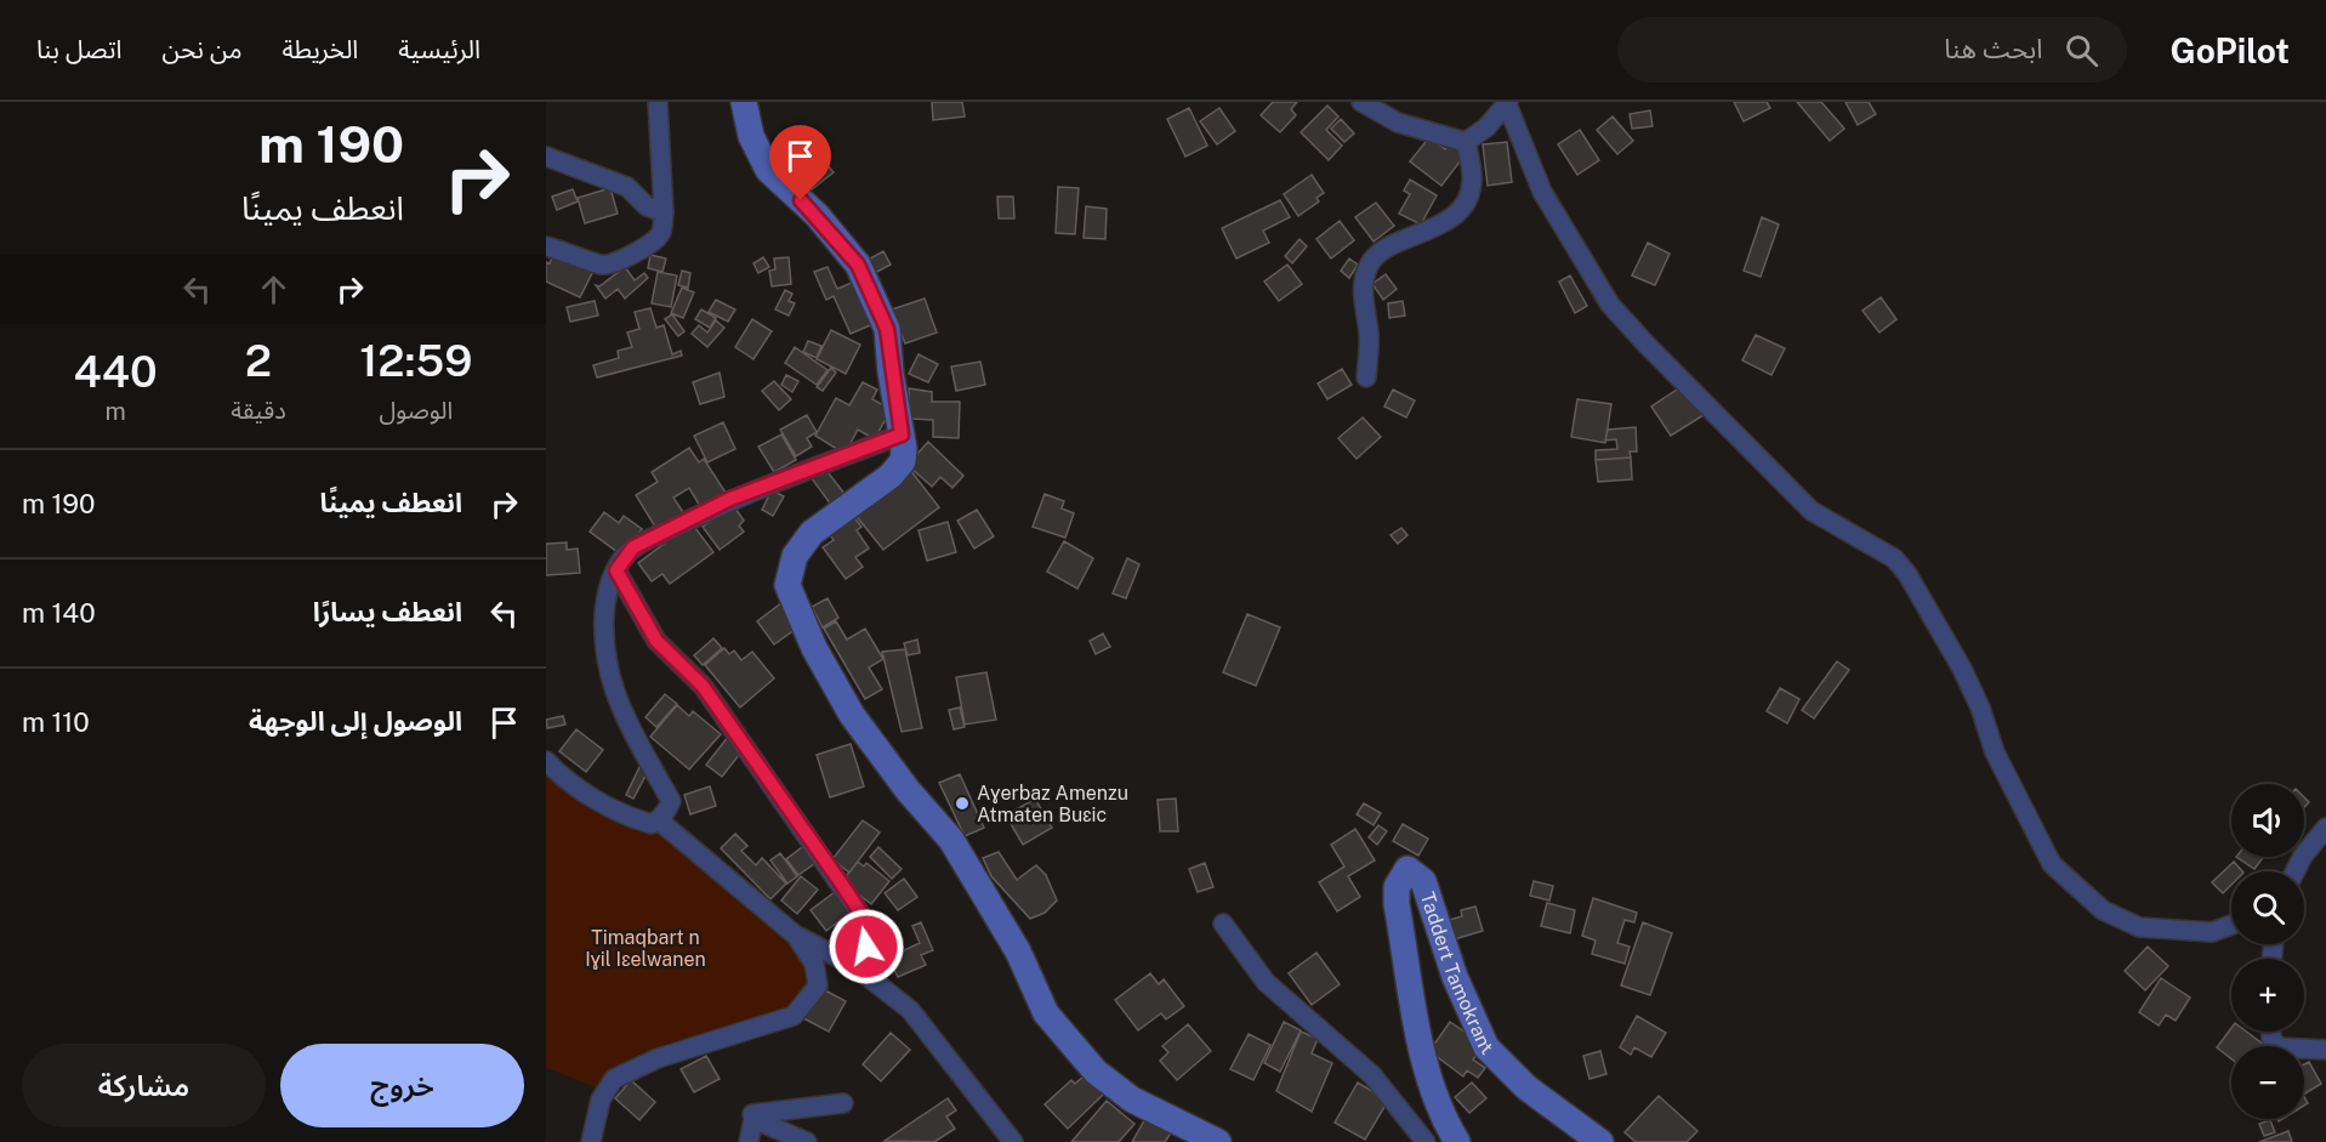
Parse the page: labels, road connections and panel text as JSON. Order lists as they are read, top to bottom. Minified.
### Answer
{"streets":{"street":["Taddert Tamokrant"]},"parks":["Timaqbart n Iɣil Iɛelwanen"],"places":["Aɣerbaz Amenzu Atmaten Buɛic"],"page":{"header":"GoPilot","search":"ابحث هنا","nav":["الرئيسية","الخريطة","من نحن","اتصل بنا"],"turn":["190 m","انعطف يمينًا"],"eta":["12:59","الوصول","2","دقيقة","440","m"],"list":[{"name":"انعطف يمينًا","value":"190 m"},{"name":"انعطف يسارًا","value":"140 m"},{"name":"الوصول إلى الوجهة","value":"110 m"}],"map_buttons":["+","−"],"buttons":["خروج","مشاركة"]}}
